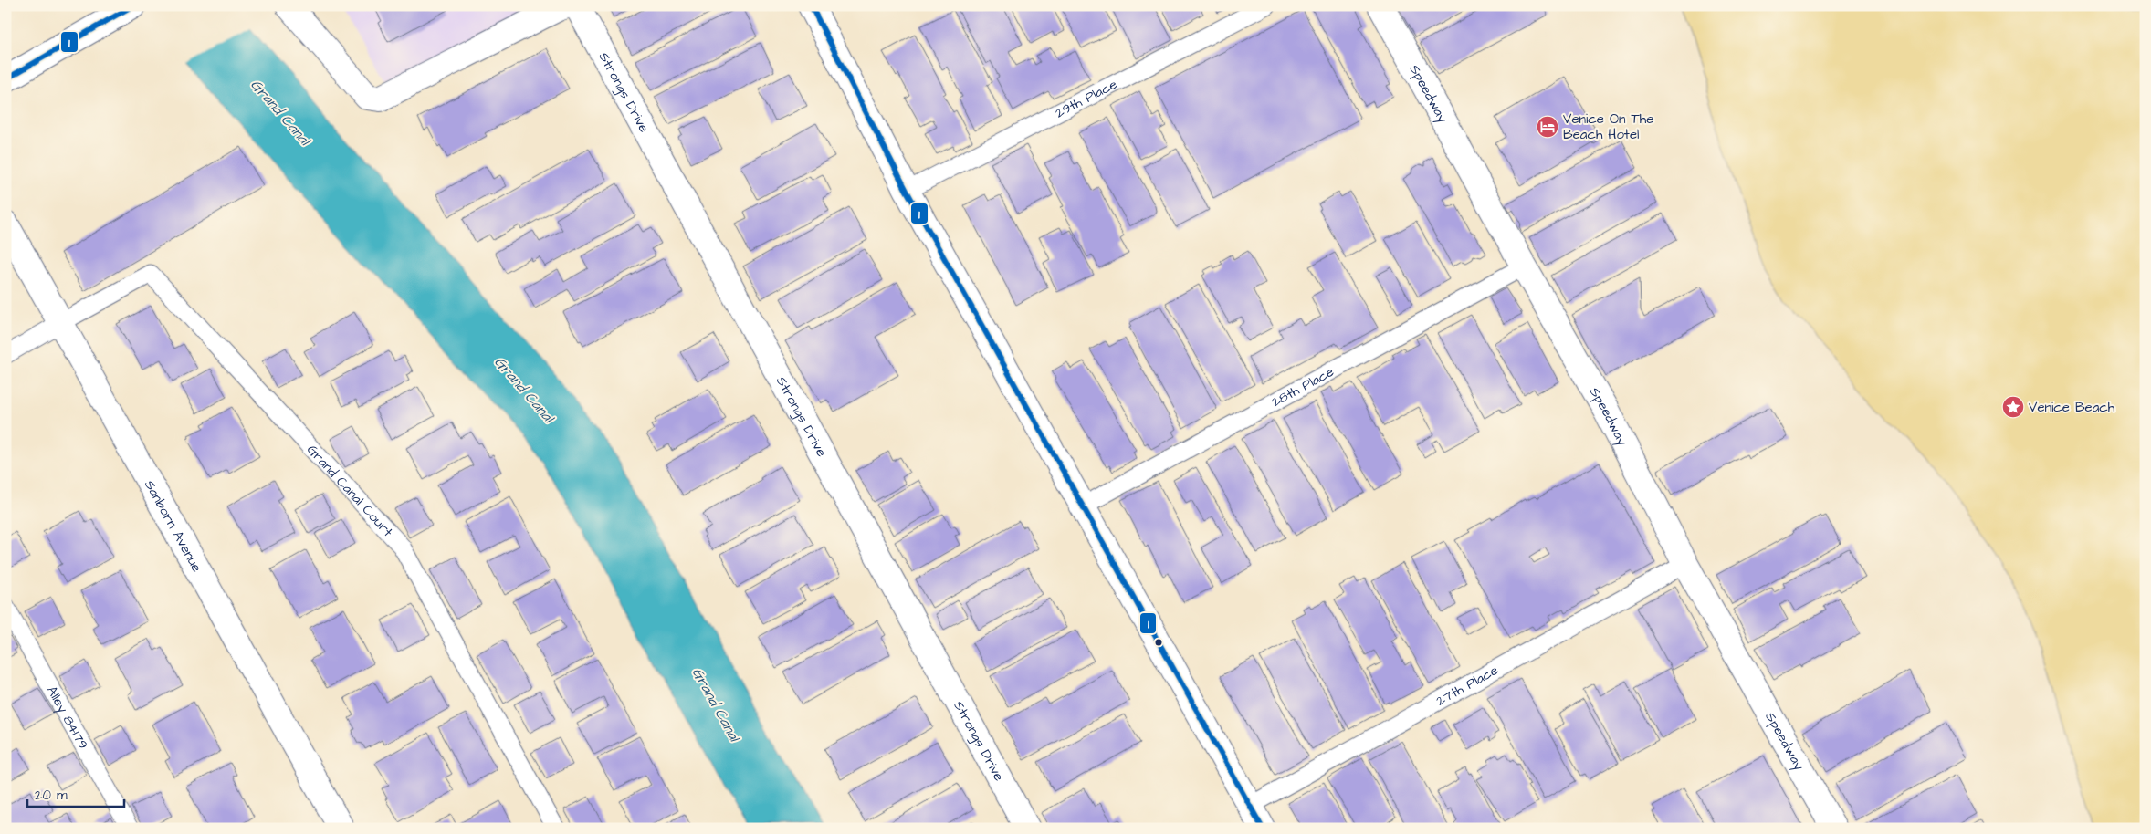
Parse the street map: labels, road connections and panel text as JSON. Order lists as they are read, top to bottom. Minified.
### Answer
{"streets":{"street":["Strongs Drive","Speedway","Sanborn Avenue"],"lane":["29th Place","28th Place","Grand Canal Court","27th Place","Alley 84179"]},"crossings":[["Speedway","28th Place"],["Speedway","27th Place"],["Grand Canal Court","Sanborn Avenue"]],"water":["Grand Canal"],"places":{"hotel":["Venice On The Beach Hotel"],"place":["Venice Beach"]},"lines":["transit line 1"],"scale_bar":"20 m"}
